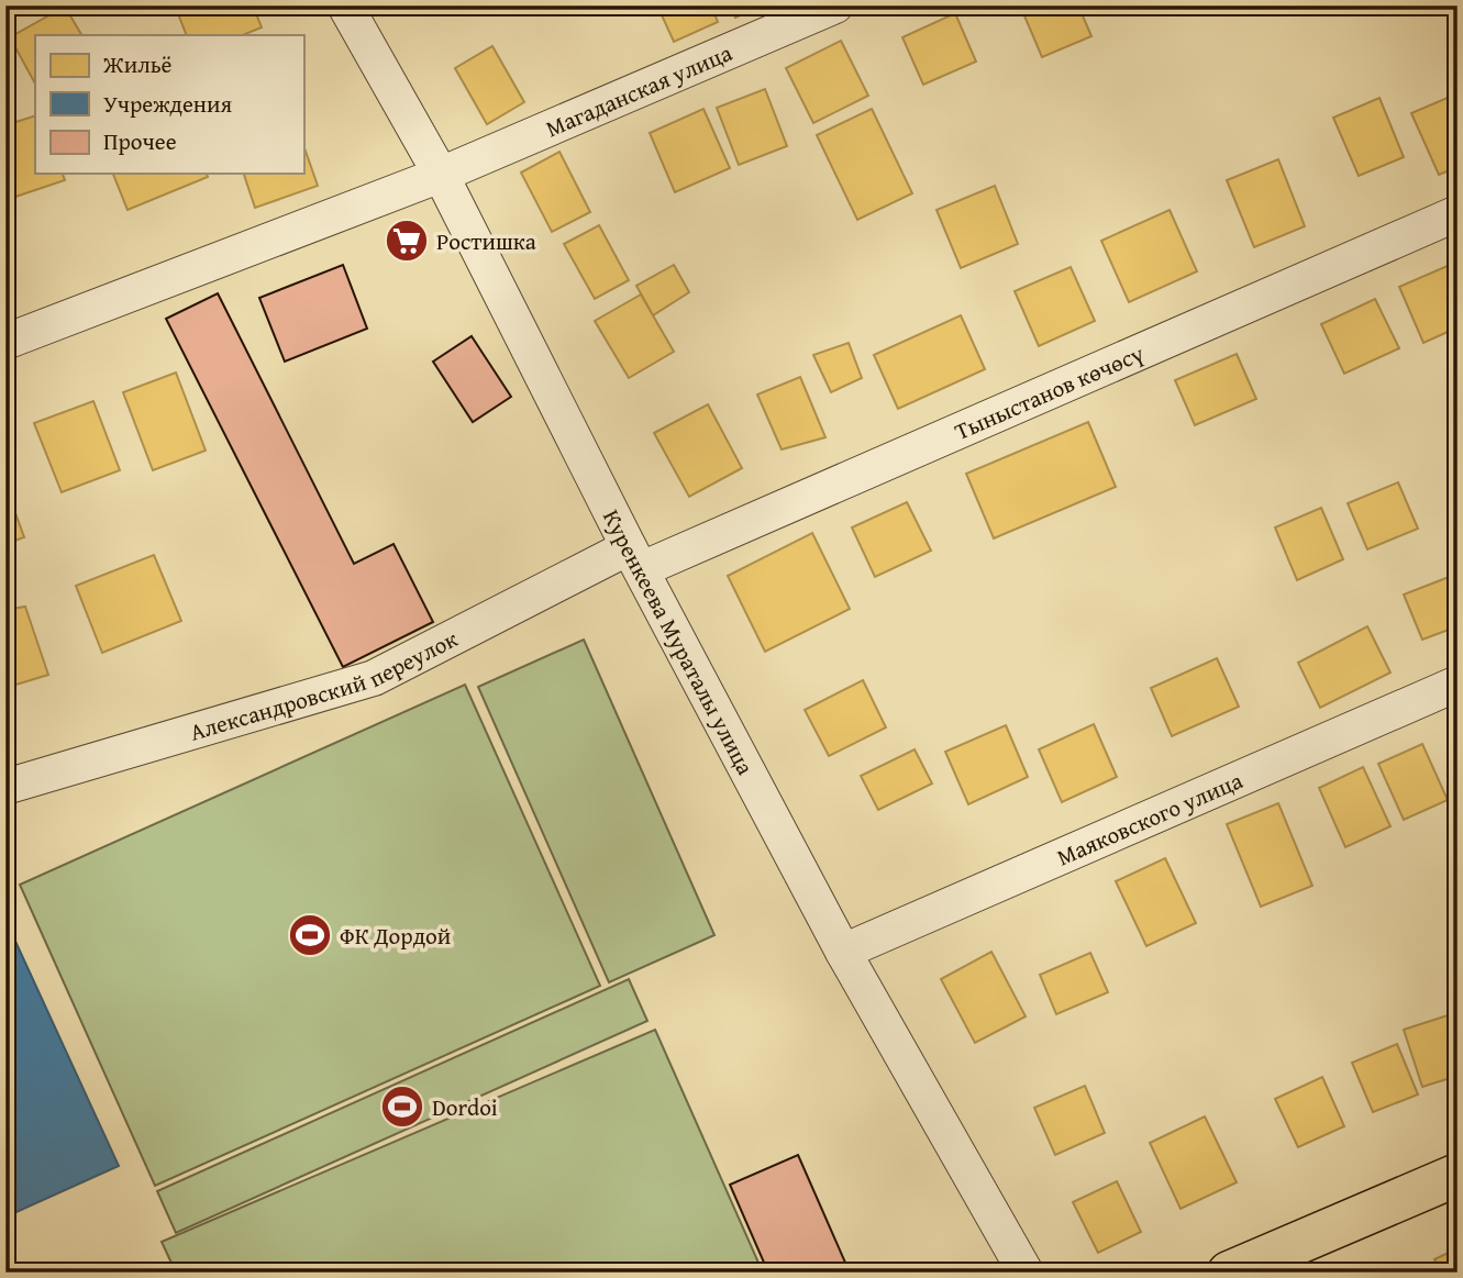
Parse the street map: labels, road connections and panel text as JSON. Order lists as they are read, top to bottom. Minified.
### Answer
{"streets":{"street":["Магаданская улица","Тыныстанов көчөсү","Куренкеева Мураталы улица","Александровский переулок","Маяковского улица"]},"crossings":[["Магаданская улица","Куренкеева Мураталы улица"],["Тыныстанов көчөсү","Куренкеева Мураталы улица"],["Тыныстанов көчөсү","Александровский переулок"],["Куренкеева Мураталы улица","Александровский переулок"],["Куренкеева Мураталы улица","Маяковского улица"]],"places":{"supermarket":["Ростишка"],"sports":["ФК Дордой","Dordoi"]},"legend":["Жильё","Учреждения","Прочее"]}
